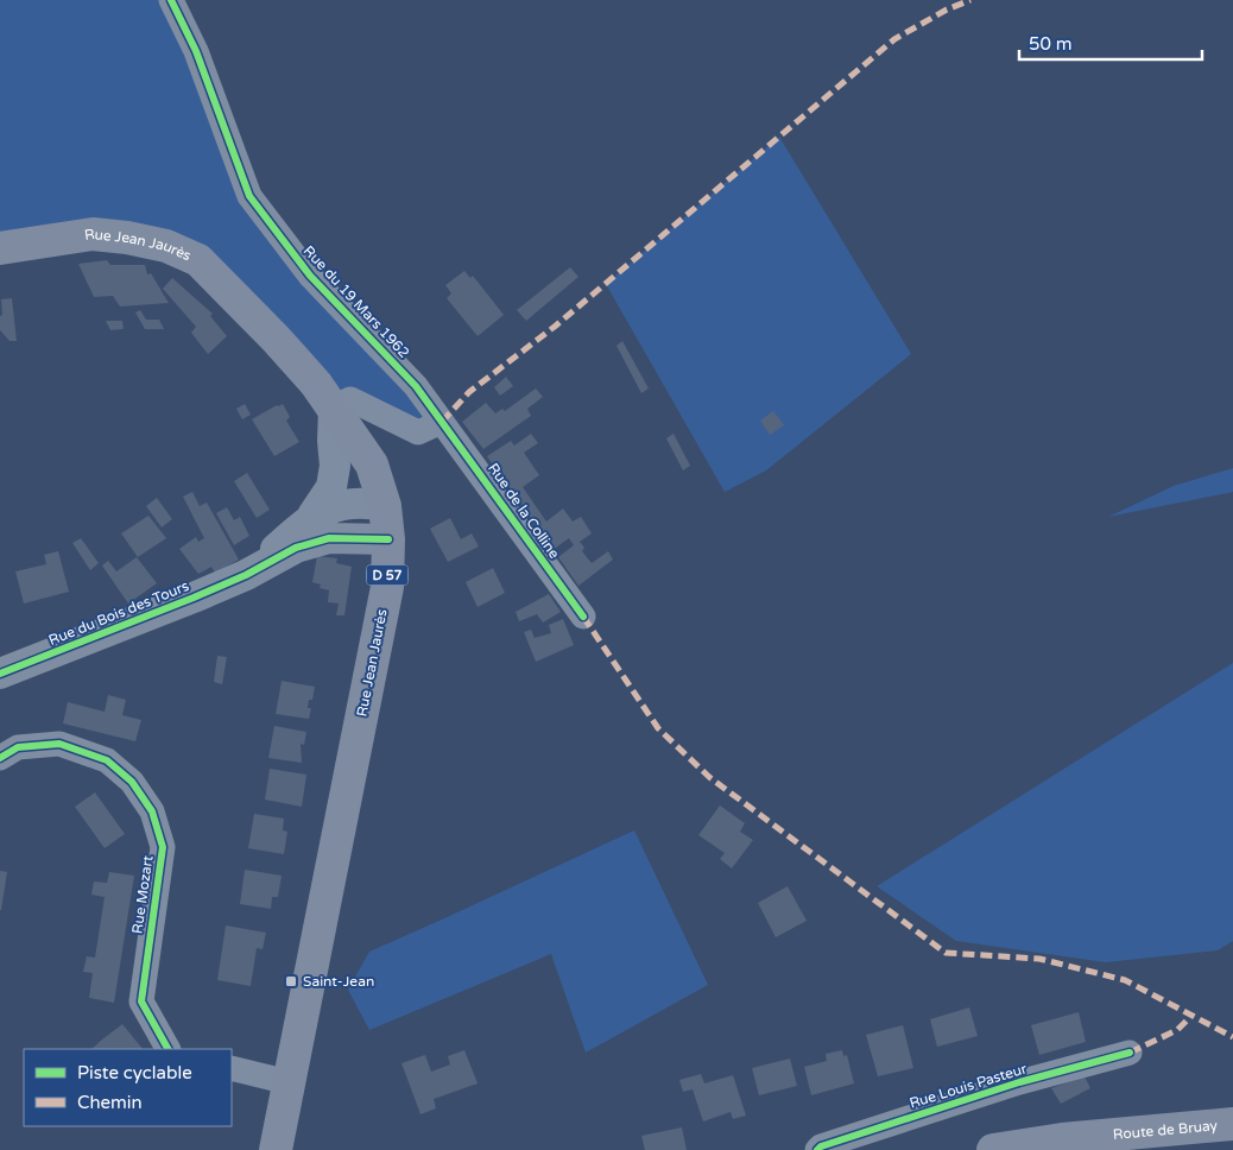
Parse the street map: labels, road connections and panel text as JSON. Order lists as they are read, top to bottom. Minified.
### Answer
{"streets":{"main road":["Rue Jean Jaurès","D 57","Route de Bruay"],"street":["Rue du 19 Mars 1962","Rue de la Colline","Rue du Bois des Tours","Rue Mozart","Rue Louis Pasteur"]},"crossings":[["Rue du 19 Mars 1962","Rue de la Colline"]],"places":{"transit":["Saint-Jean"]},"legend":["Piste cyclable","Chemin"],"scale_bar":"50 m"}
